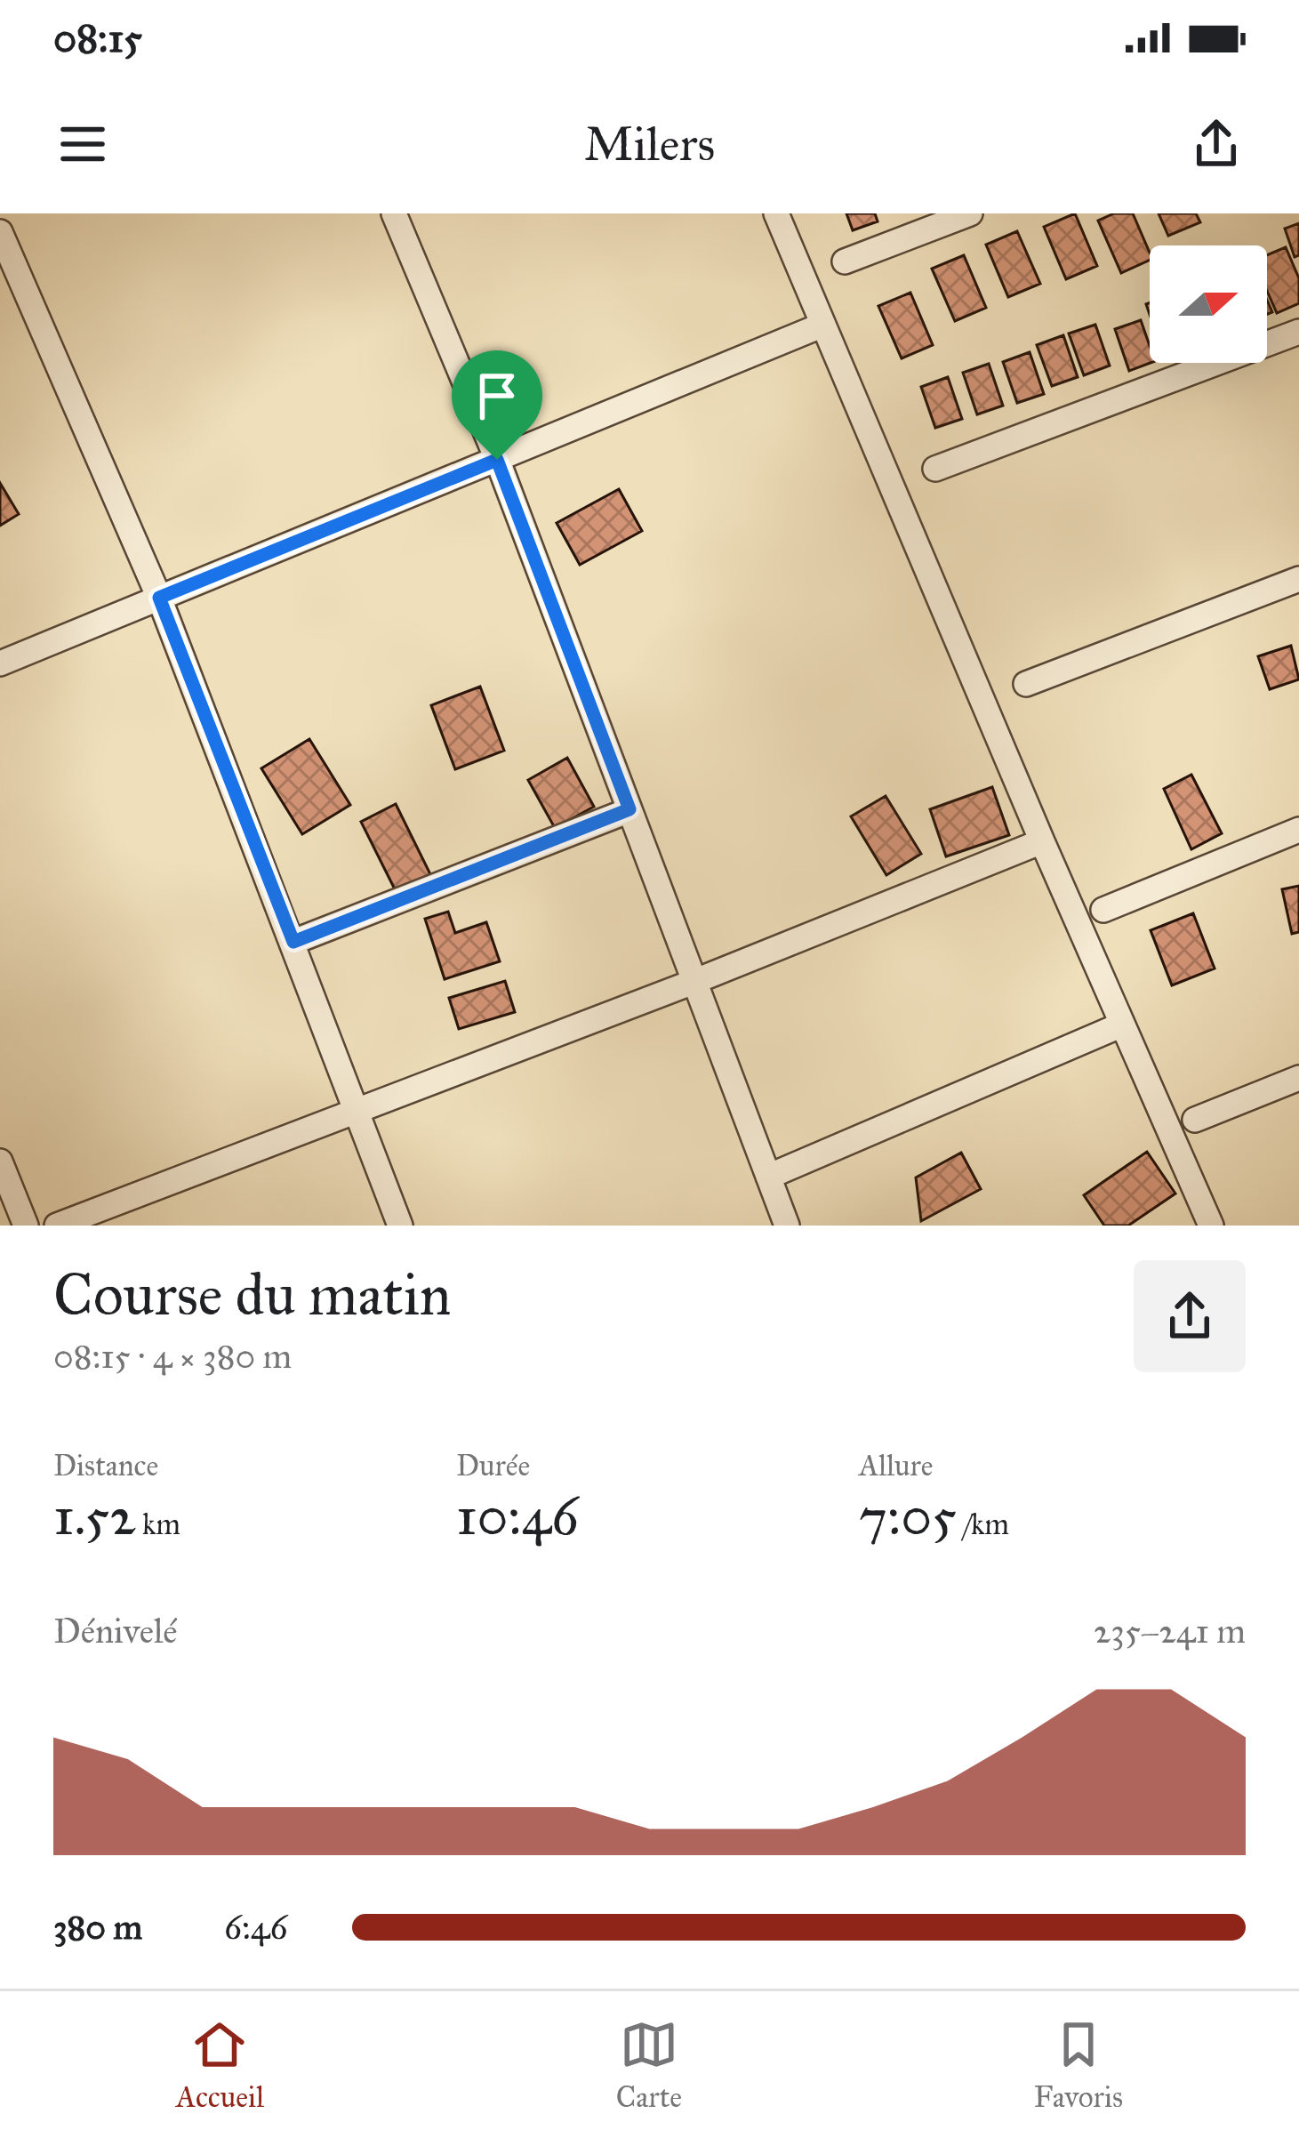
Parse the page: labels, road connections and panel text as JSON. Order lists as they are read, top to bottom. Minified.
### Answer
{"north":"right","page":{"status":"08:15","header":"Milers","heading":["Course du matin","08:15 · 4 × 380 m"],"stats":[["Distance","1.52 km"],["Durée","10:46"],["Allure","7:05 /km"]],"chart":["Dénivelé","235–241 m"],"list":[{"name":"380 m","note":"6:46"}],"tabs":["Accueil","Carte","Favoris"]}}
